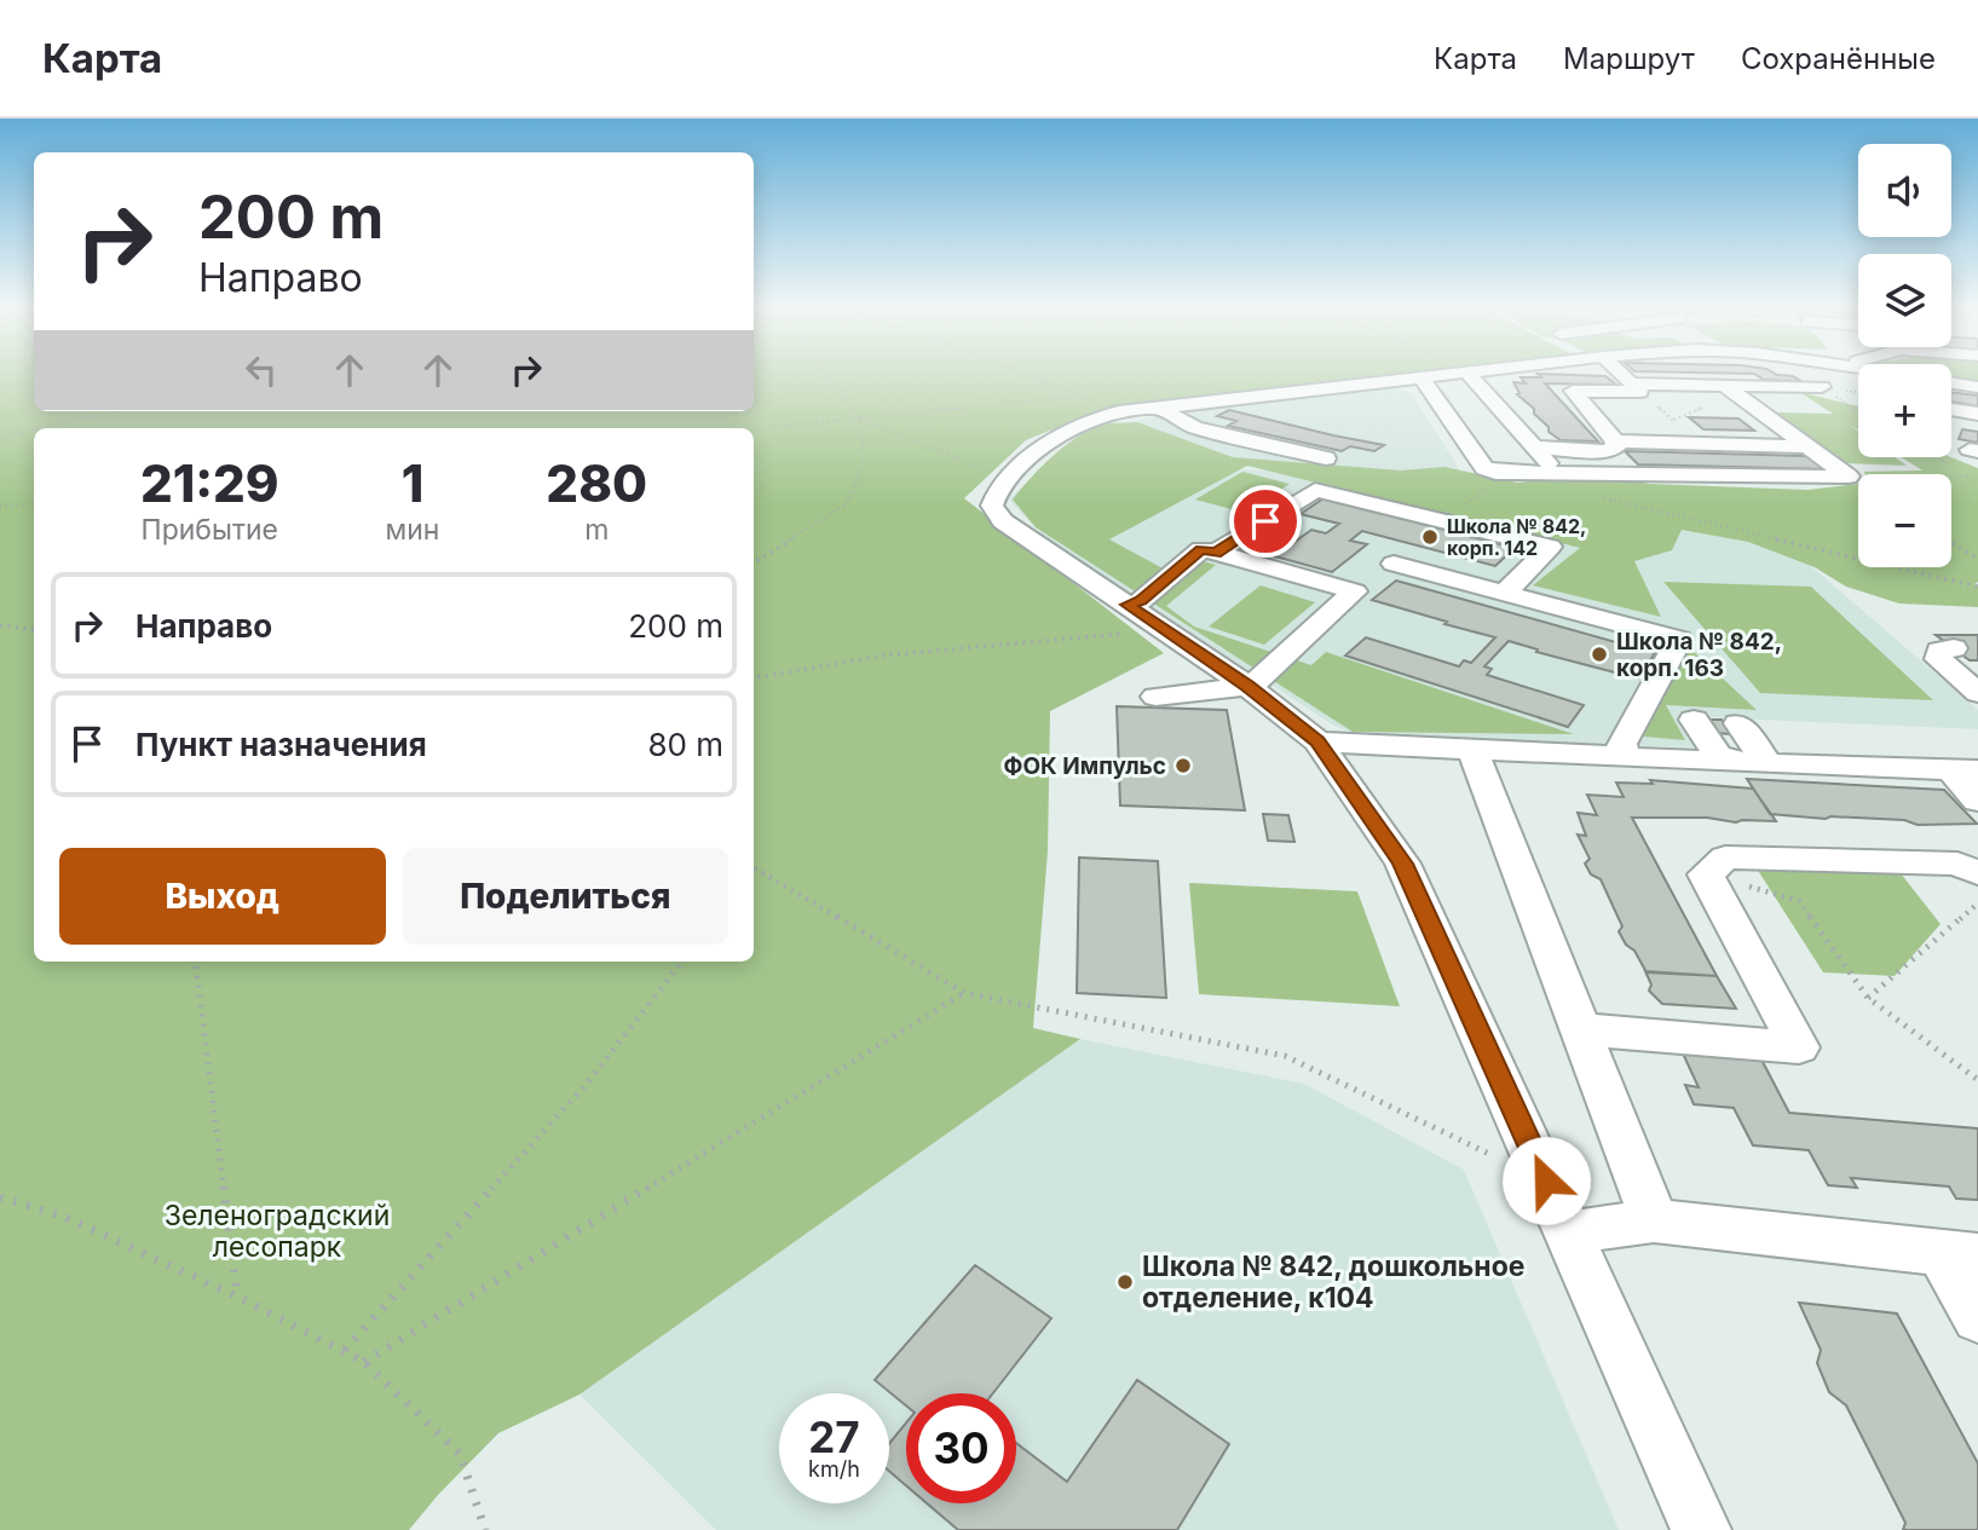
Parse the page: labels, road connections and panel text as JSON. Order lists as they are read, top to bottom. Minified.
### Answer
{"parks":["Зеленоградский лесопарк"],"places":["Школа № 842, корп. 142","Школа № 842, корп. 163","ФОК Импульс","Школа № 842, дошкольное отделение, к104"],"page":{"header":"Карта","nav":["Карта","Маршрут","Сохранённые"],"map_buttons":["+","−"],"turn":["200 m","Направо"],"eta":["21:29","Прибытие","1","мин","280","m"],"list":[{"name":"Направо","value":"200 m"},{"name":"Пункт назначения","value":"80 m"}],"buttons":["Выход","Поделиться"],"speed":"27 km/h","limit":"30"}}
